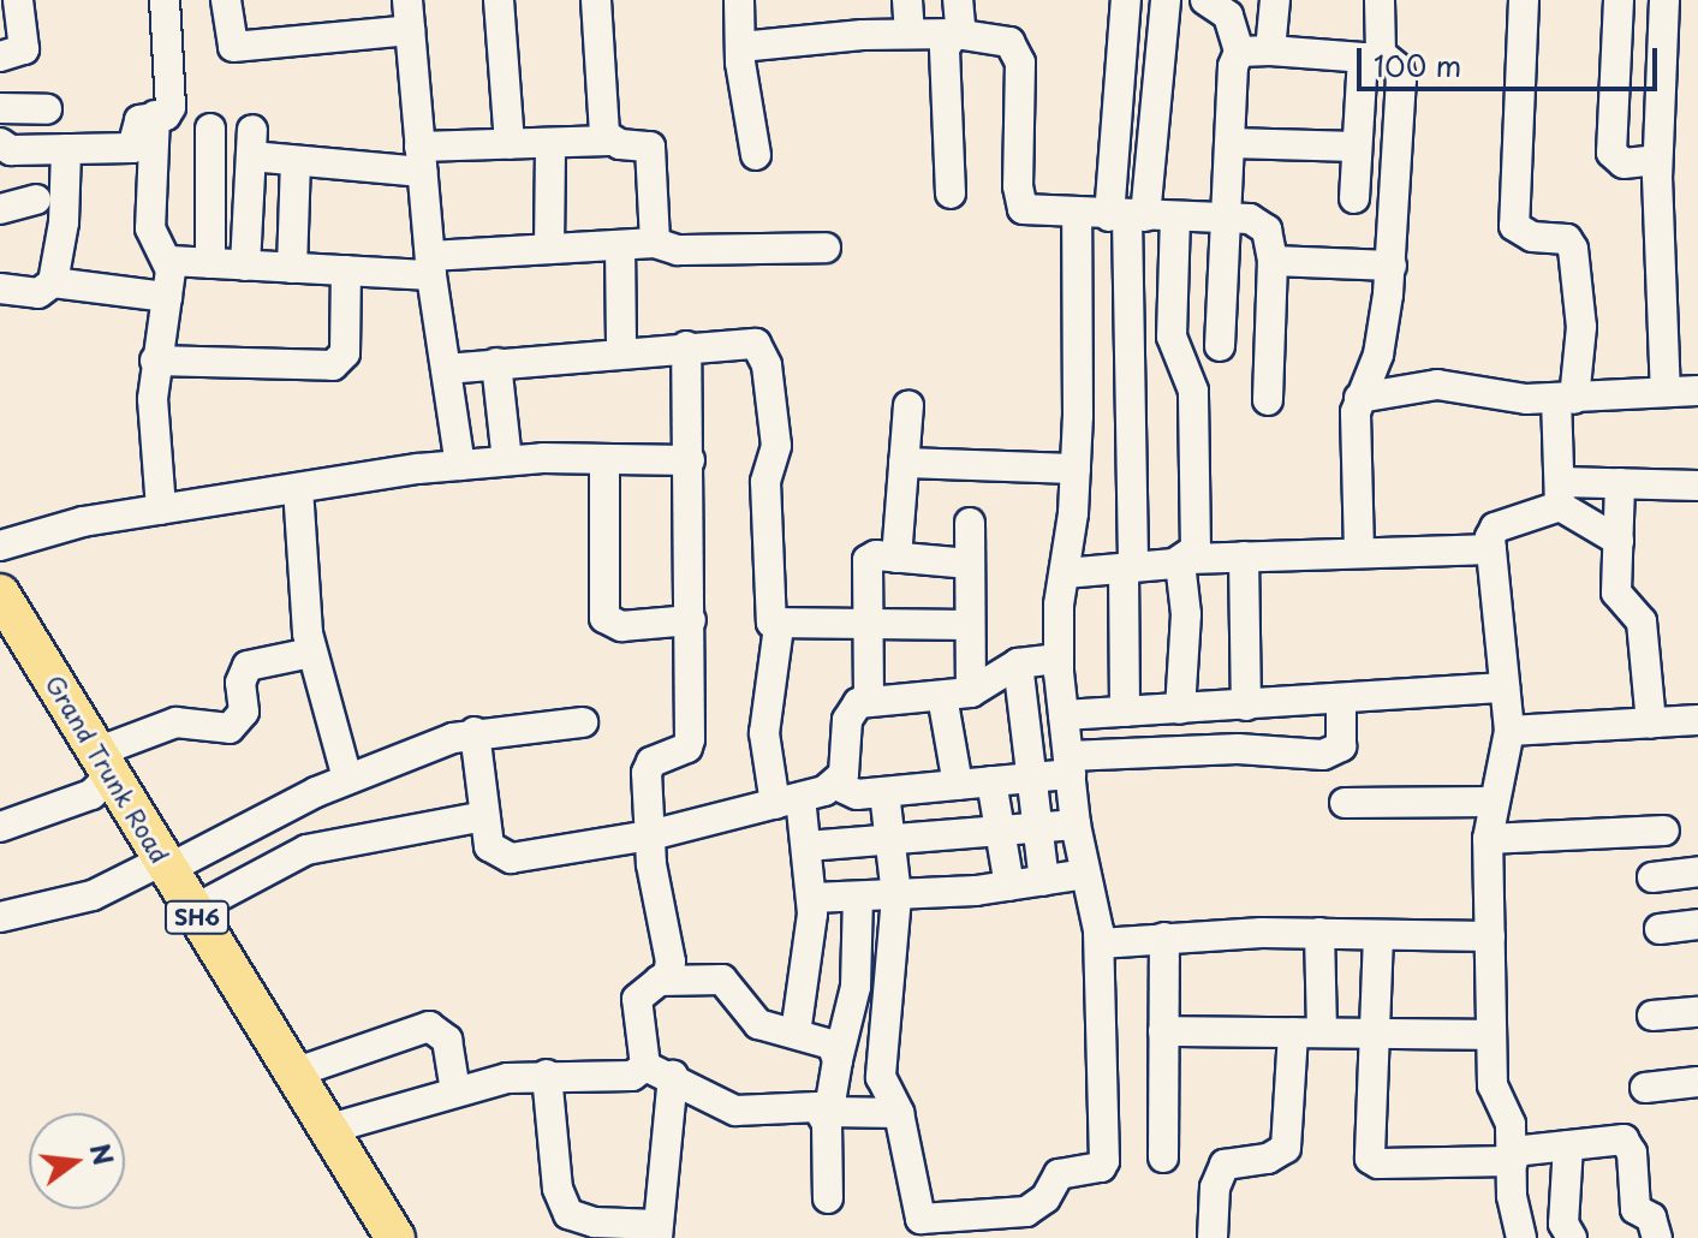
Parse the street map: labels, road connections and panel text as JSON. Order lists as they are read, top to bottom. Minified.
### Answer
{"streets":{"main road":["Grand Trunk Road","SH6"]},"scale_bar":"100 m","north":"right"}
